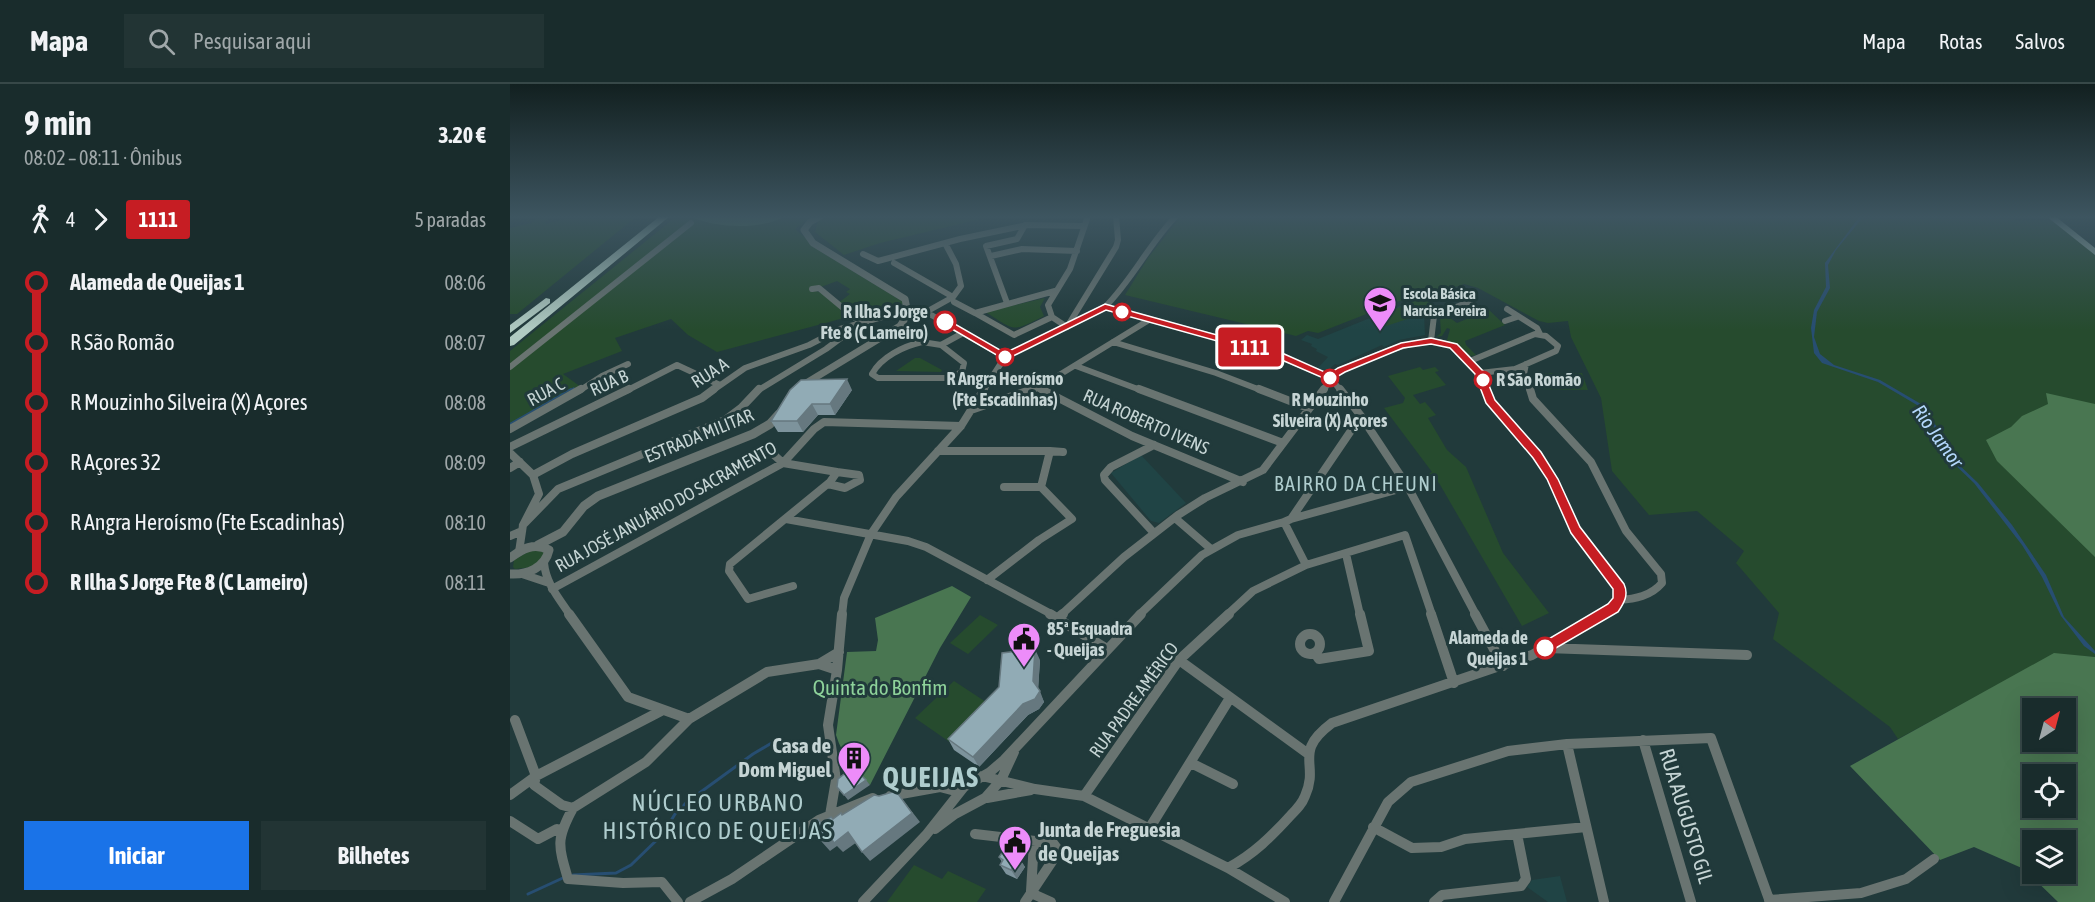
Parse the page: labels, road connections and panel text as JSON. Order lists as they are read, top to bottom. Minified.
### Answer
{"streets":{"street":["RUA A","RUA B","RUA C","RUA ROBERTO IVENS","ESTRADA MILITAR","RUA JOSÉ JANUÁRIO DO SACRAMENTO","RUA PADRE AMÉRICO","RUA AUGUSTO GIL"]},"crossings":[["RUA A","RUA B"]],"districts":["BAIRRO DA CHEUNI","QUEIJAS","NÚCLEO URBANO HISTÓRICO DE QUEIJAS"],"water":["Rio Jamor"],"parks":["Quinta do Bonfim"],"places":{"other":["R Ilha S Jorge Fte 8 (C Lameiro)","R Angra Heroísmo (Fte Escadinhas)","R Mouzinho Silveira (X) Açores","R São Romão","Alameda de Queijas 1"],"school or university":["Escola Básica Narcisa Pereira"],"public building":["85ª Esquadra - Queijas","Junta de Freguesia de Queijas"],"building":["Casa de Dom Miguel"]},"lines":["bus line 1111"],"north":"top right","page":{"header":"Mapa","search":"Pesquisar aqui","nav":["Mapa","Rotas","Salvos"],"heading":["9 min","08:02 – 08:11 · Ônibus","3.20 €"],"on_map":"1111","legs":["4","1111","5 paradas"],"list":[{"name":"Alameda de Queijas 1","value":"08:06"},{"name":"R São Romão","value":"08:07"},{"name":"R Mouzinho Silveira (X) Açores","value":"08:08"},{"name":"R Açores 32","value":"08:09"},{"name":"R Angra Heroísmo (Fte Escadinhas)","value":"08:10"},{"name":"R Ilha S Jorge Fte 8 (C Lameiro)","value":"08:11"}],"buttons":["Iniciar","Bilhetes"]}}
